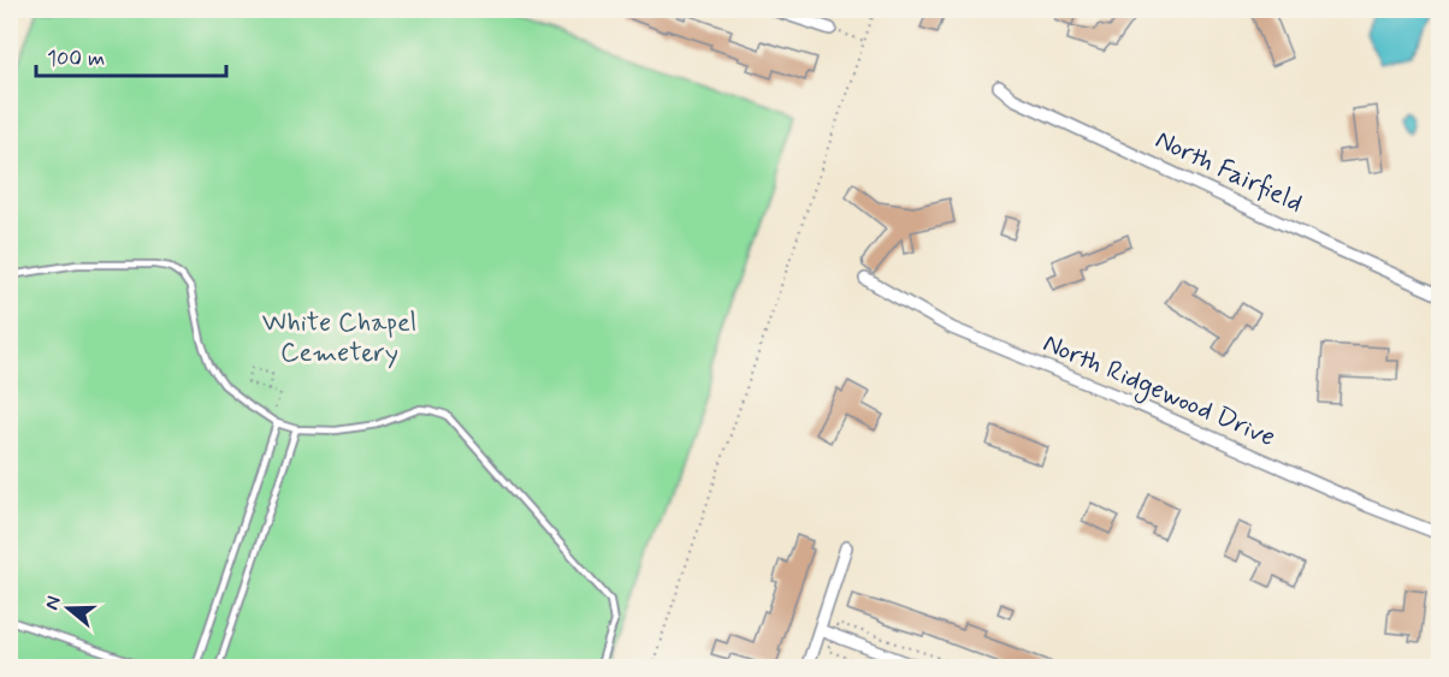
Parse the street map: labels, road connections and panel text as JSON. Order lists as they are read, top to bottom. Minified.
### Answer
{"streets":{"street":["North Fairfield","North Ridgewood Drive"]},"parks":["White Chapel Cemetery"],"scale_bar":"100 m","north":"left"}
